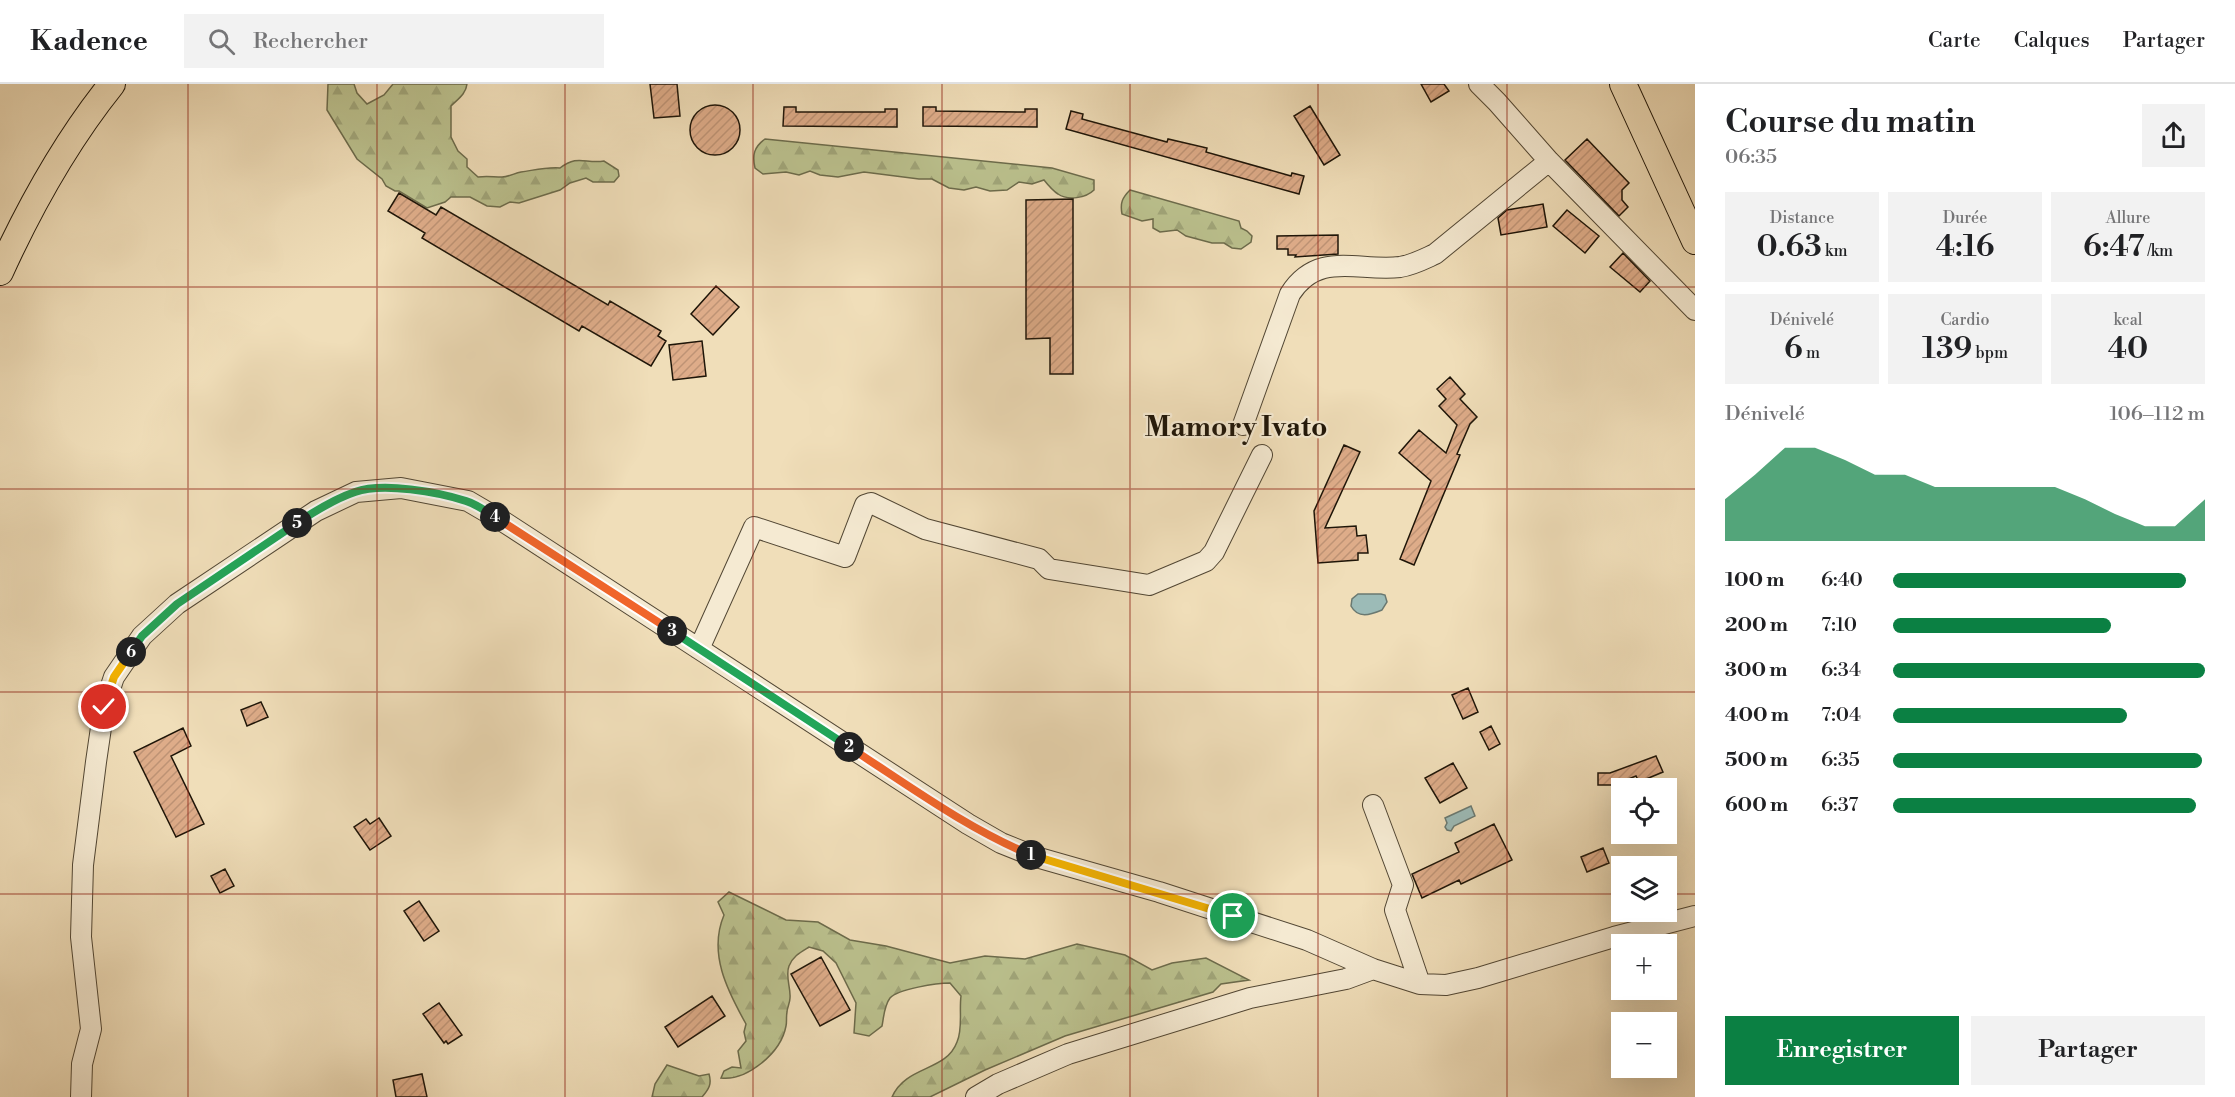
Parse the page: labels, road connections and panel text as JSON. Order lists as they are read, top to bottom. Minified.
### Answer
{"districts":["Mamory Ivato"],"page":{"header":"Kadence","search":"Rechercher","nav":["Carte","Calques","Partager"],"heading":["Course du matin","06:35"],"stats":[["Distance","0.63 km"],["Durée","4:16"],["Allure","6:47 /km"],["Dénivelé","6 m"],["Cardio","139 bpm"],["kcal","40"]],"chart":["Dénivelé","106–112 m"],"pins":["4","5","3","6","2","1"],"list":[{"name":"100 m","note":"6:40"},{"name":"200 m","note":"7:10"},{"name":"300 m","note":"6:34"},{"name":"400 m","note":"7:04"},{"name":"500 m","note":"6:35"},{"name":"600 m","note":"6:37"}],"map_buttons":["+","−"],"buttons":["Enregistrer","Partager"]}}
